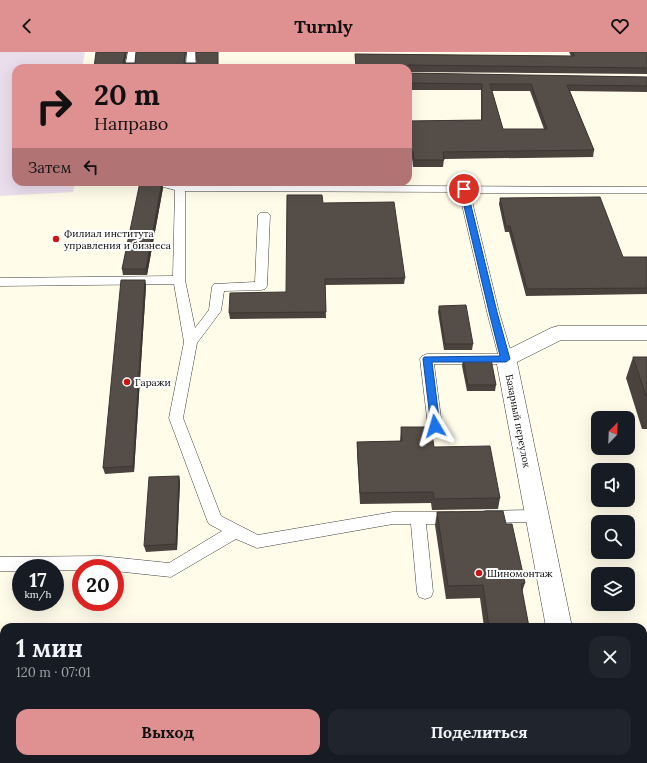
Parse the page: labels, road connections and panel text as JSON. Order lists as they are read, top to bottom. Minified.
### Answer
{"streets":{"street":["Базарный переулок"]},"places":["Филиал института управления и бизнеса","Гаражи","Шиномонтаж"],"north":"top right","page":{"header":"Turnly","turn":["20 m","Направо"],"then":"Затем","speed":"17 km/h","limit":"20","heading":["1 мин","120 m · 07:01"],"buttons":["Выход","Поделиться"]}}
